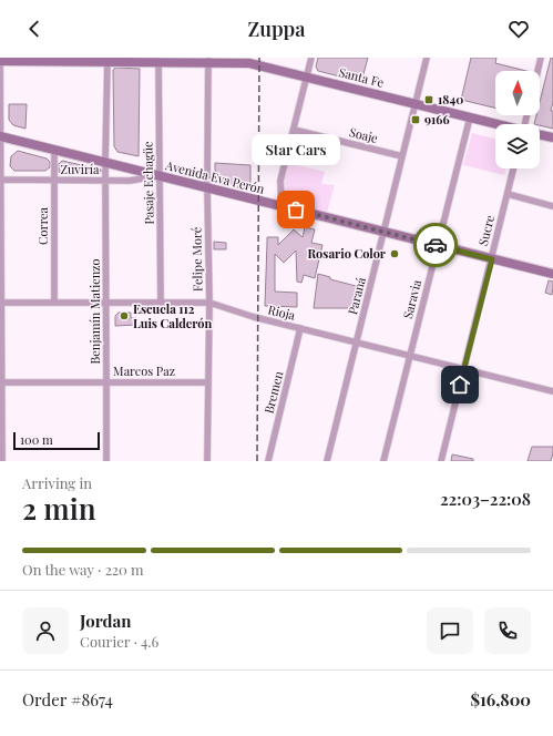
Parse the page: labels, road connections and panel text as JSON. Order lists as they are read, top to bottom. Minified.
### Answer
{"streets":{"main road":["Santa Fe","Avenida Eva Perón"],"street":["Soaje","Zuviría","Pasaje Echagüe","Correa","Sucre","Felipe Moré","Paraná","Saravia","Benjamín Matienzo","Rioja","Marcos Paz","Bremen"]},"crossings":[["Santa Fe","Pasaje Echagüe"],["Santa Fe","Felipe Moré"],["Santa Fe","Paraná"],["Santa Fe","Saravia"],["Santa Fe","Benjamín Matienzo"],["Soaje","Paraná"],["Zuviría","Avenida Eva Perón"],["Zuviría","Pasaje Echagüe"],["Zuviría","Correa"],["Zuviría","Benjamín Matienzo"],["Avenida Eva Perón","Pasaje Echagüe"],["Avenida Eva Perón","Correa"],["Avenida Eva Perón","Sucre"],["Avenida Eva Perón","Felipe Moré"],["Avenida Eva Perón","Paraná"],["Avenida Eva Perón","Saravia"],["Avenida Eva Perón","Benjamín Matienzo"],["Pasaje Echagüe","Rioja"],["Correa","Rioja"],["Sucre","Rioja"],["Felipe Moré","Rioja"],["Felipe Moré","Marcos Paz"],["Paraná","Rioja"],["Saravia","Rioja"],["Benjamín Matienzo","Rioja"],["Benjamín Matienzo","Marcos Paz"],["Rioja","Bremen"]],"places":{"transit":["1840","9166"],"other":["Star Cars","Rosario Color","Escuela 112 Luis Calderón"]},"scale_bar":"100 m","north":"top","page":{"header":"Zuppa","bubble":"Star Cars","scale":"100 m","heading":["2 min","Arriving in","22:03–22:08"],"panel":["Jordan","Courier · 4.6","Order #8674","$16,800"],"bar":"On the way · 220 m"}}
